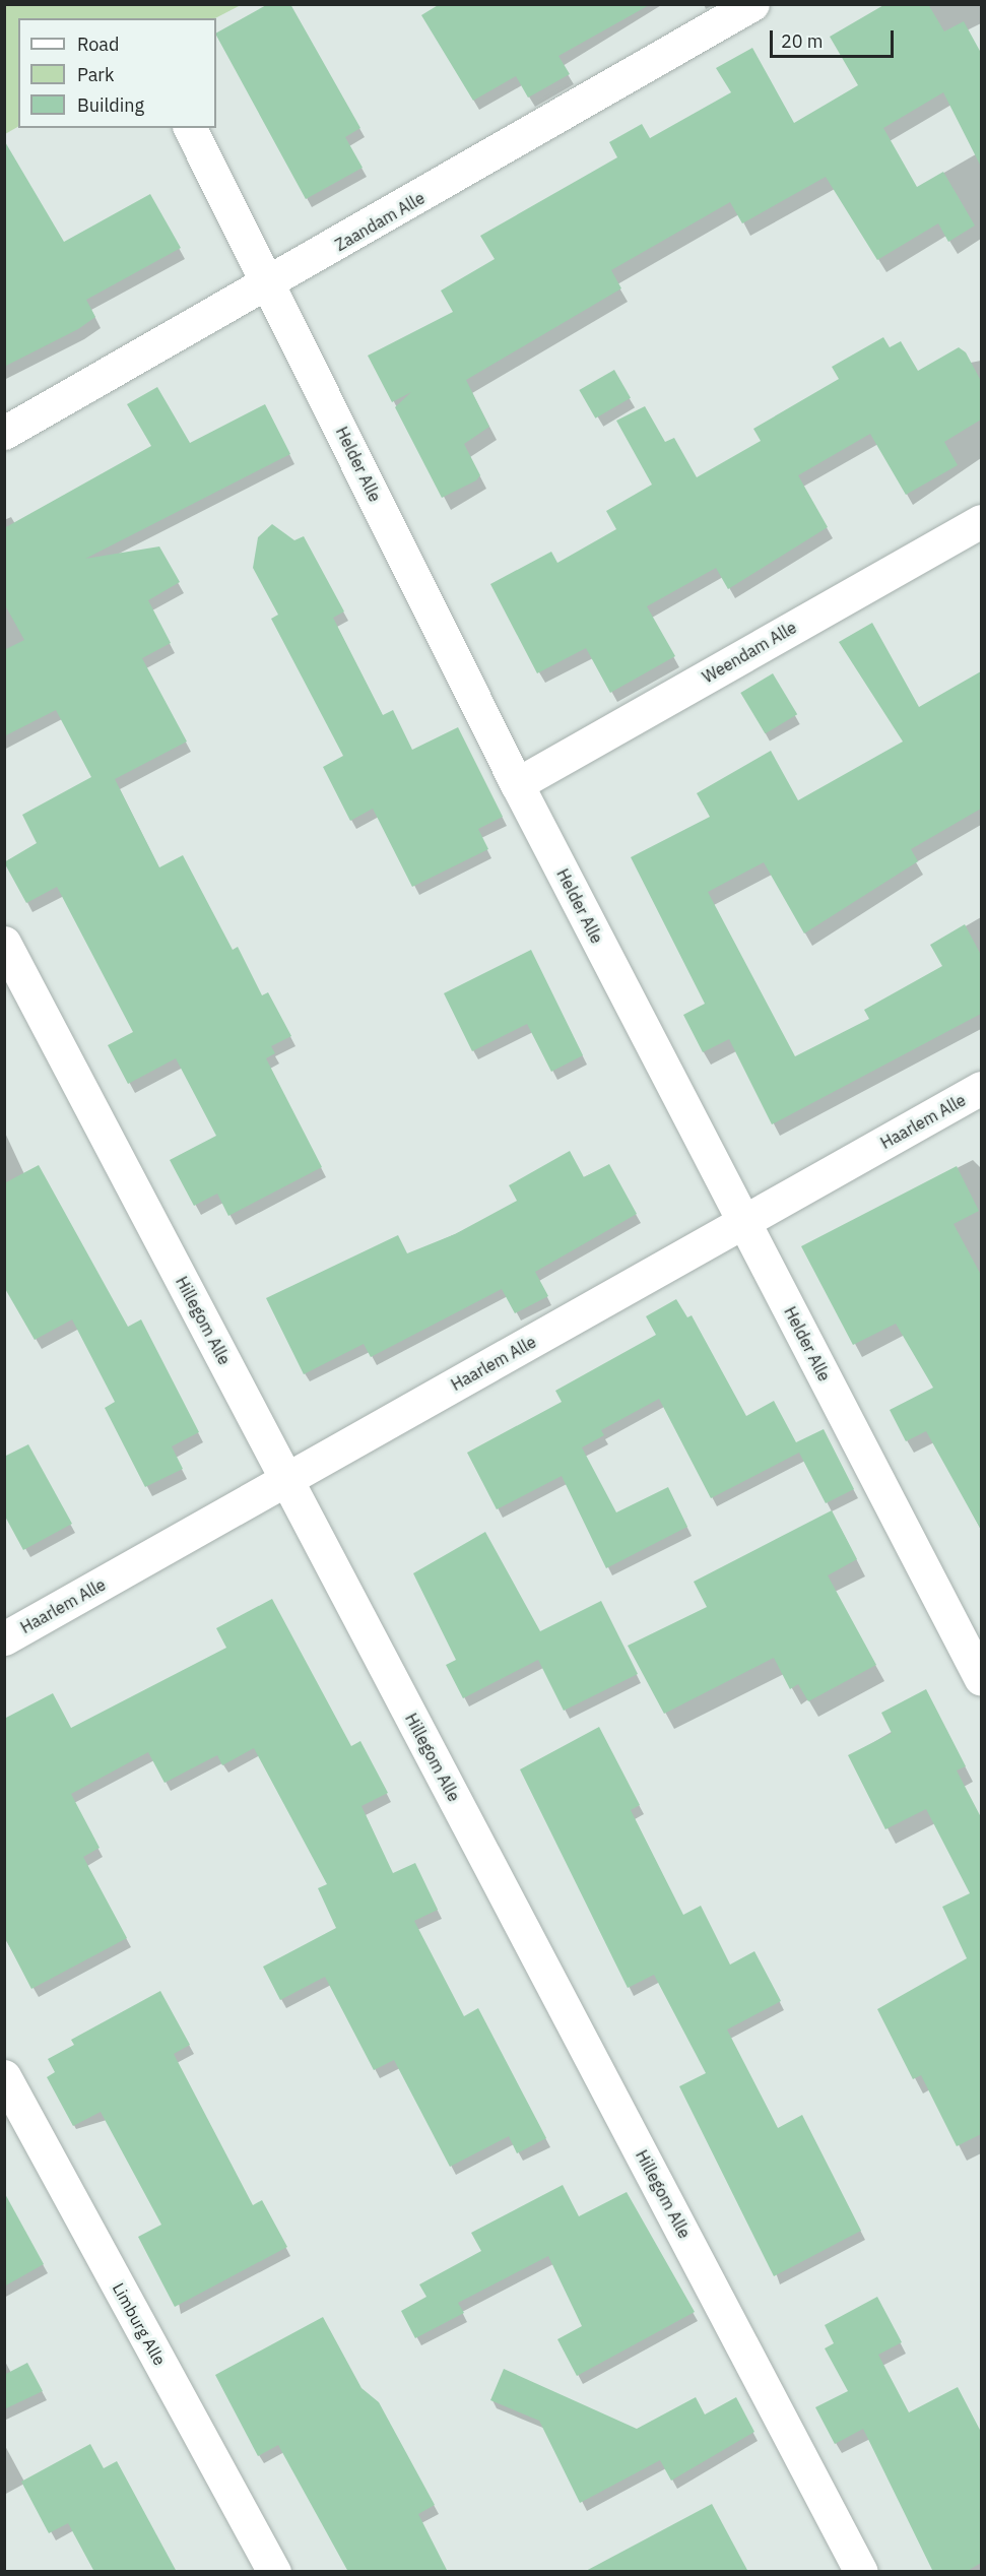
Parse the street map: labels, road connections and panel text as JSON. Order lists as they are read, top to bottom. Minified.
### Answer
{"streets":{"street":["Zaandam Alle","Helder Alle","Weendam Alle","Haarlem Alle","Hillegom Alle","Limburg Alle"]},"crossings":[["Zaandam Alle","Helder Alle"],["Helder Alle","Weendam Alle"],["Helder Alle","Haarlem Alle"],["Haarlem Alle","Hillegom Alle"]],"legend":["Road","Park","Building"],"scale_bar":"20 m"}
